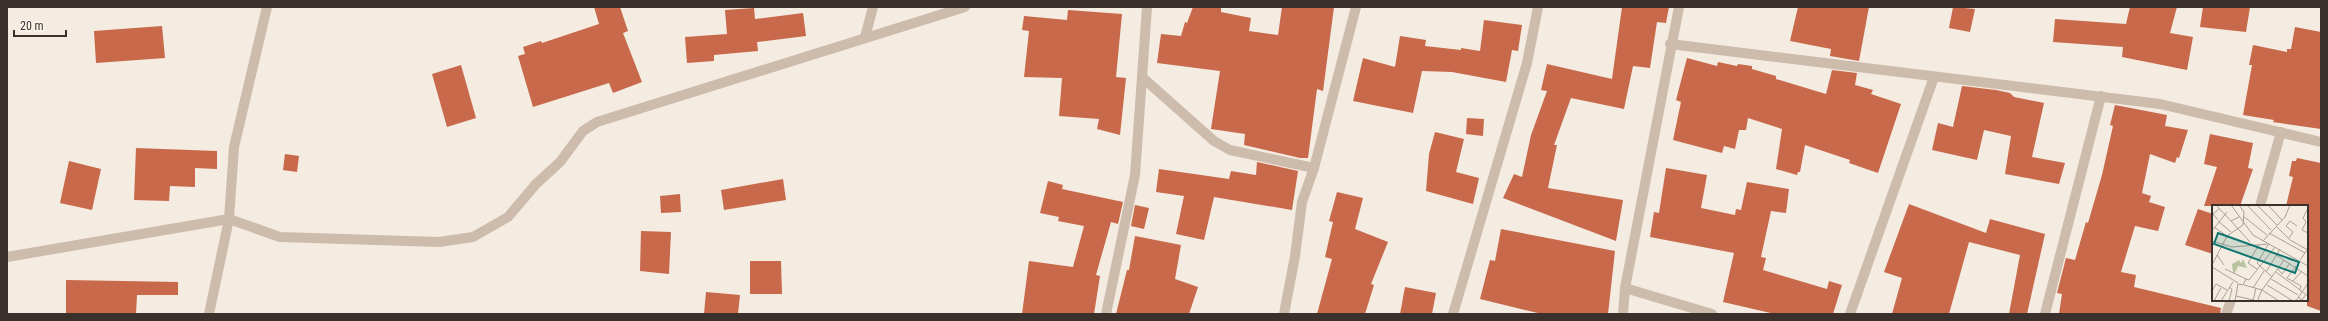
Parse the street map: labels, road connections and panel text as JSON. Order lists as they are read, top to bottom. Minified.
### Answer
{"scale_bar":"20 m"}
